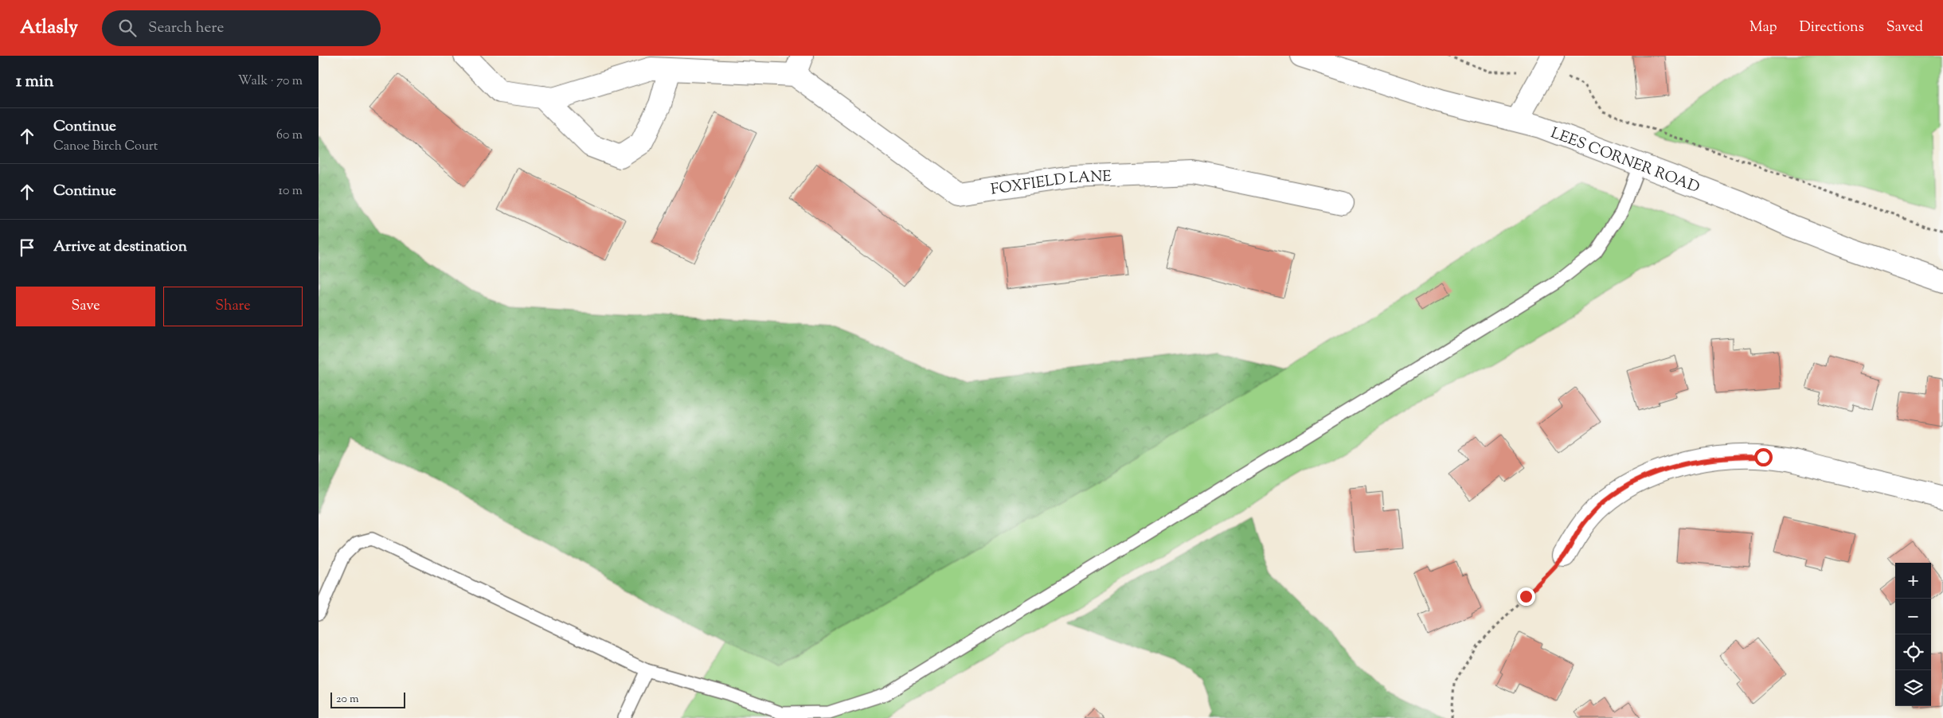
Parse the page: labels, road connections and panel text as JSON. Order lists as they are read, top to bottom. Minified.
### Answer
{"streets":{"street":["LEES CORNER ROAD","FOXFIELD LANE"]},"scale_bar":"20 m","page":{"header":"Atlasly","search":"Search here","nav":["Map","Directions","Saved"],"heading":["1 min","Walk · 70 m"],"list":[["Continue","Canoe Birch Court","60 m"],["Continue","10 m"],"Arrive at destination"],"buttons":["Save","Share"],"map_buttons":["+","−"],"scale":"20 m"}}
